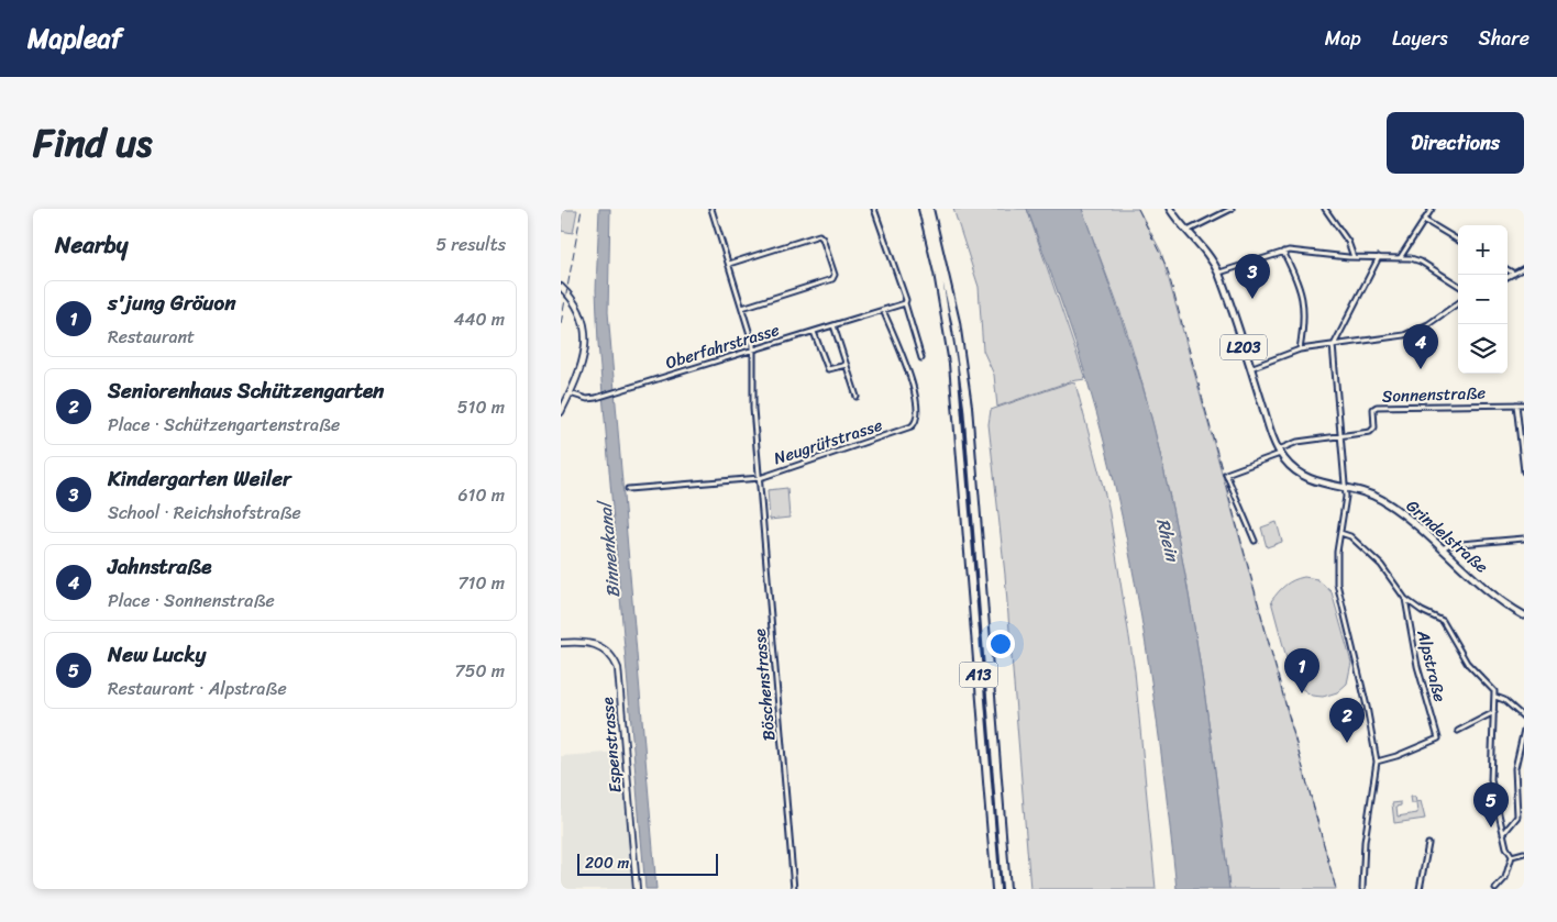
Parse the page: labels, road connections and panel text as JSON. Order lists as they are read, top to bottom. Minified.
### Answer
{"streets":{"highway":["A13"],"main road":["L203","Grindelstraße"],"street":["Oberfahrstrasse","Sonnenstraße","Neugrütstrasse","Alpstraße","Böschenstrasse","Espenstrasse"]},"crossings":[["Oberfahrstrasse","Neugrütstrasse"],["Oberfahrstrasse","Böschenstrasse"],["L203","Grindelstraße"],["Neugrütstrasse","Böschenstrasse"]],"water":["Rhein","Binnenkanal"],"scale_bar":"200 m","page":{"header":"Mapleaf","nav":["Map","Layers","Share"],"title":"Find us","buttons":"Directions","heading":["Nearby","5 results"],"map_buttons":["+","−"],"pins":["3","4","1","2","5"],"list":[{"mark":"1","name":"s'jung Gröuon","note":"Restaurant","value":"440 m"},{"mark":"2","name":"Seniorenhaus Schützengarten","note":"Place · Schützengartenstraße","value":"510 m"},{"mark":"3","name":"Kindergarten Weiler","note":"School · Reichshofstraße","value":"610 m"},{"mark":"4","name":"Jahnstraße","note":"Place · Sonnenstraße","value":"710 m"},{"mark":"5","name":"New Lucky","note":"Restaurant · Alpstraße","value":"750 m"}],"scale":"200 m"}}
